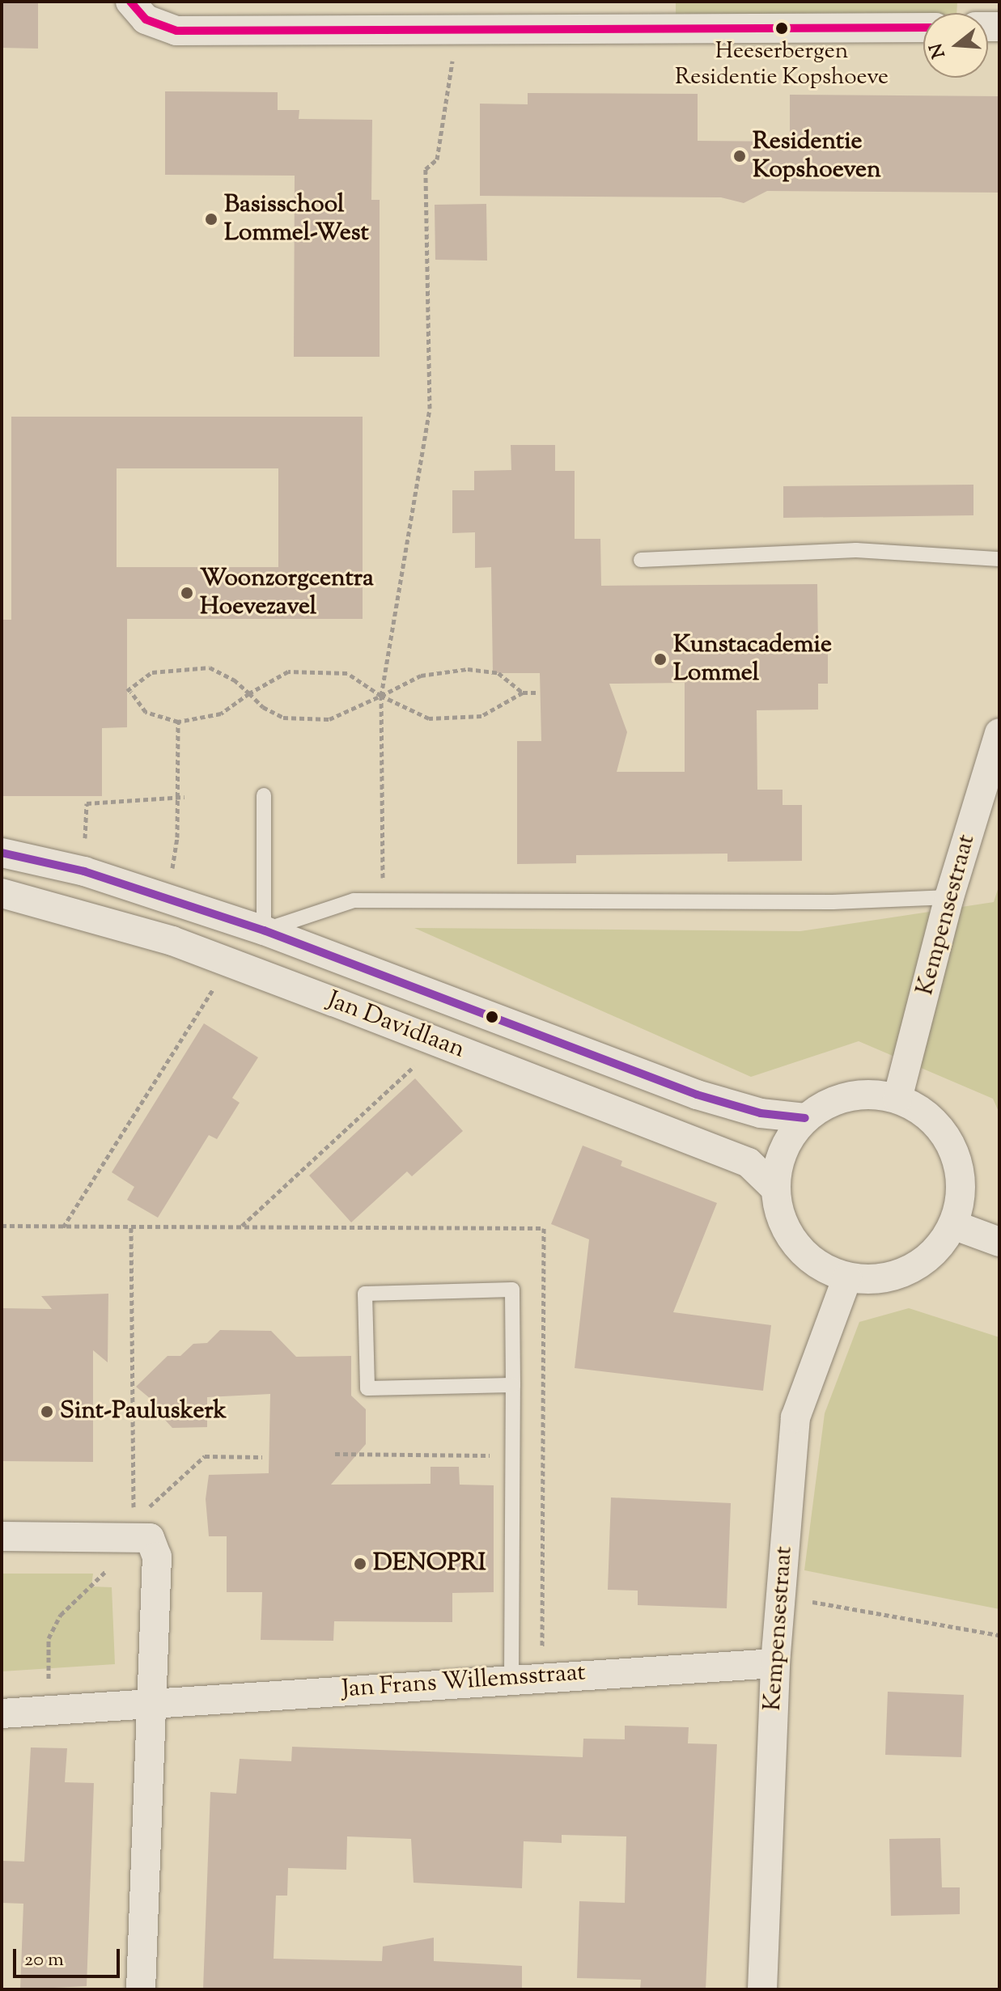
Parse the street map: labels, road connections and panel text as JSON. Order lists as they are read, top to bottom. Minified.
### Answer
{"streets":{"street":["Kempensestraat","Jan Davidlaan","Jan Frans Willemsstraat"]},"crossings":[["Kempensestraat","Jan Davidlaan"],["Kempensestraat","Jan Frans Willemsstraat"]],"places":["Heeserbergen Residentie Kopshoeve","Residentie Kopshoeven","Basisschool Lommel-West","Woonzorgcentra Hoevezavel","Kunstacademie Lommel","Sint-Pauluskerk","DENOPRI"],"scale_bar":"20 m","north":"left"}
